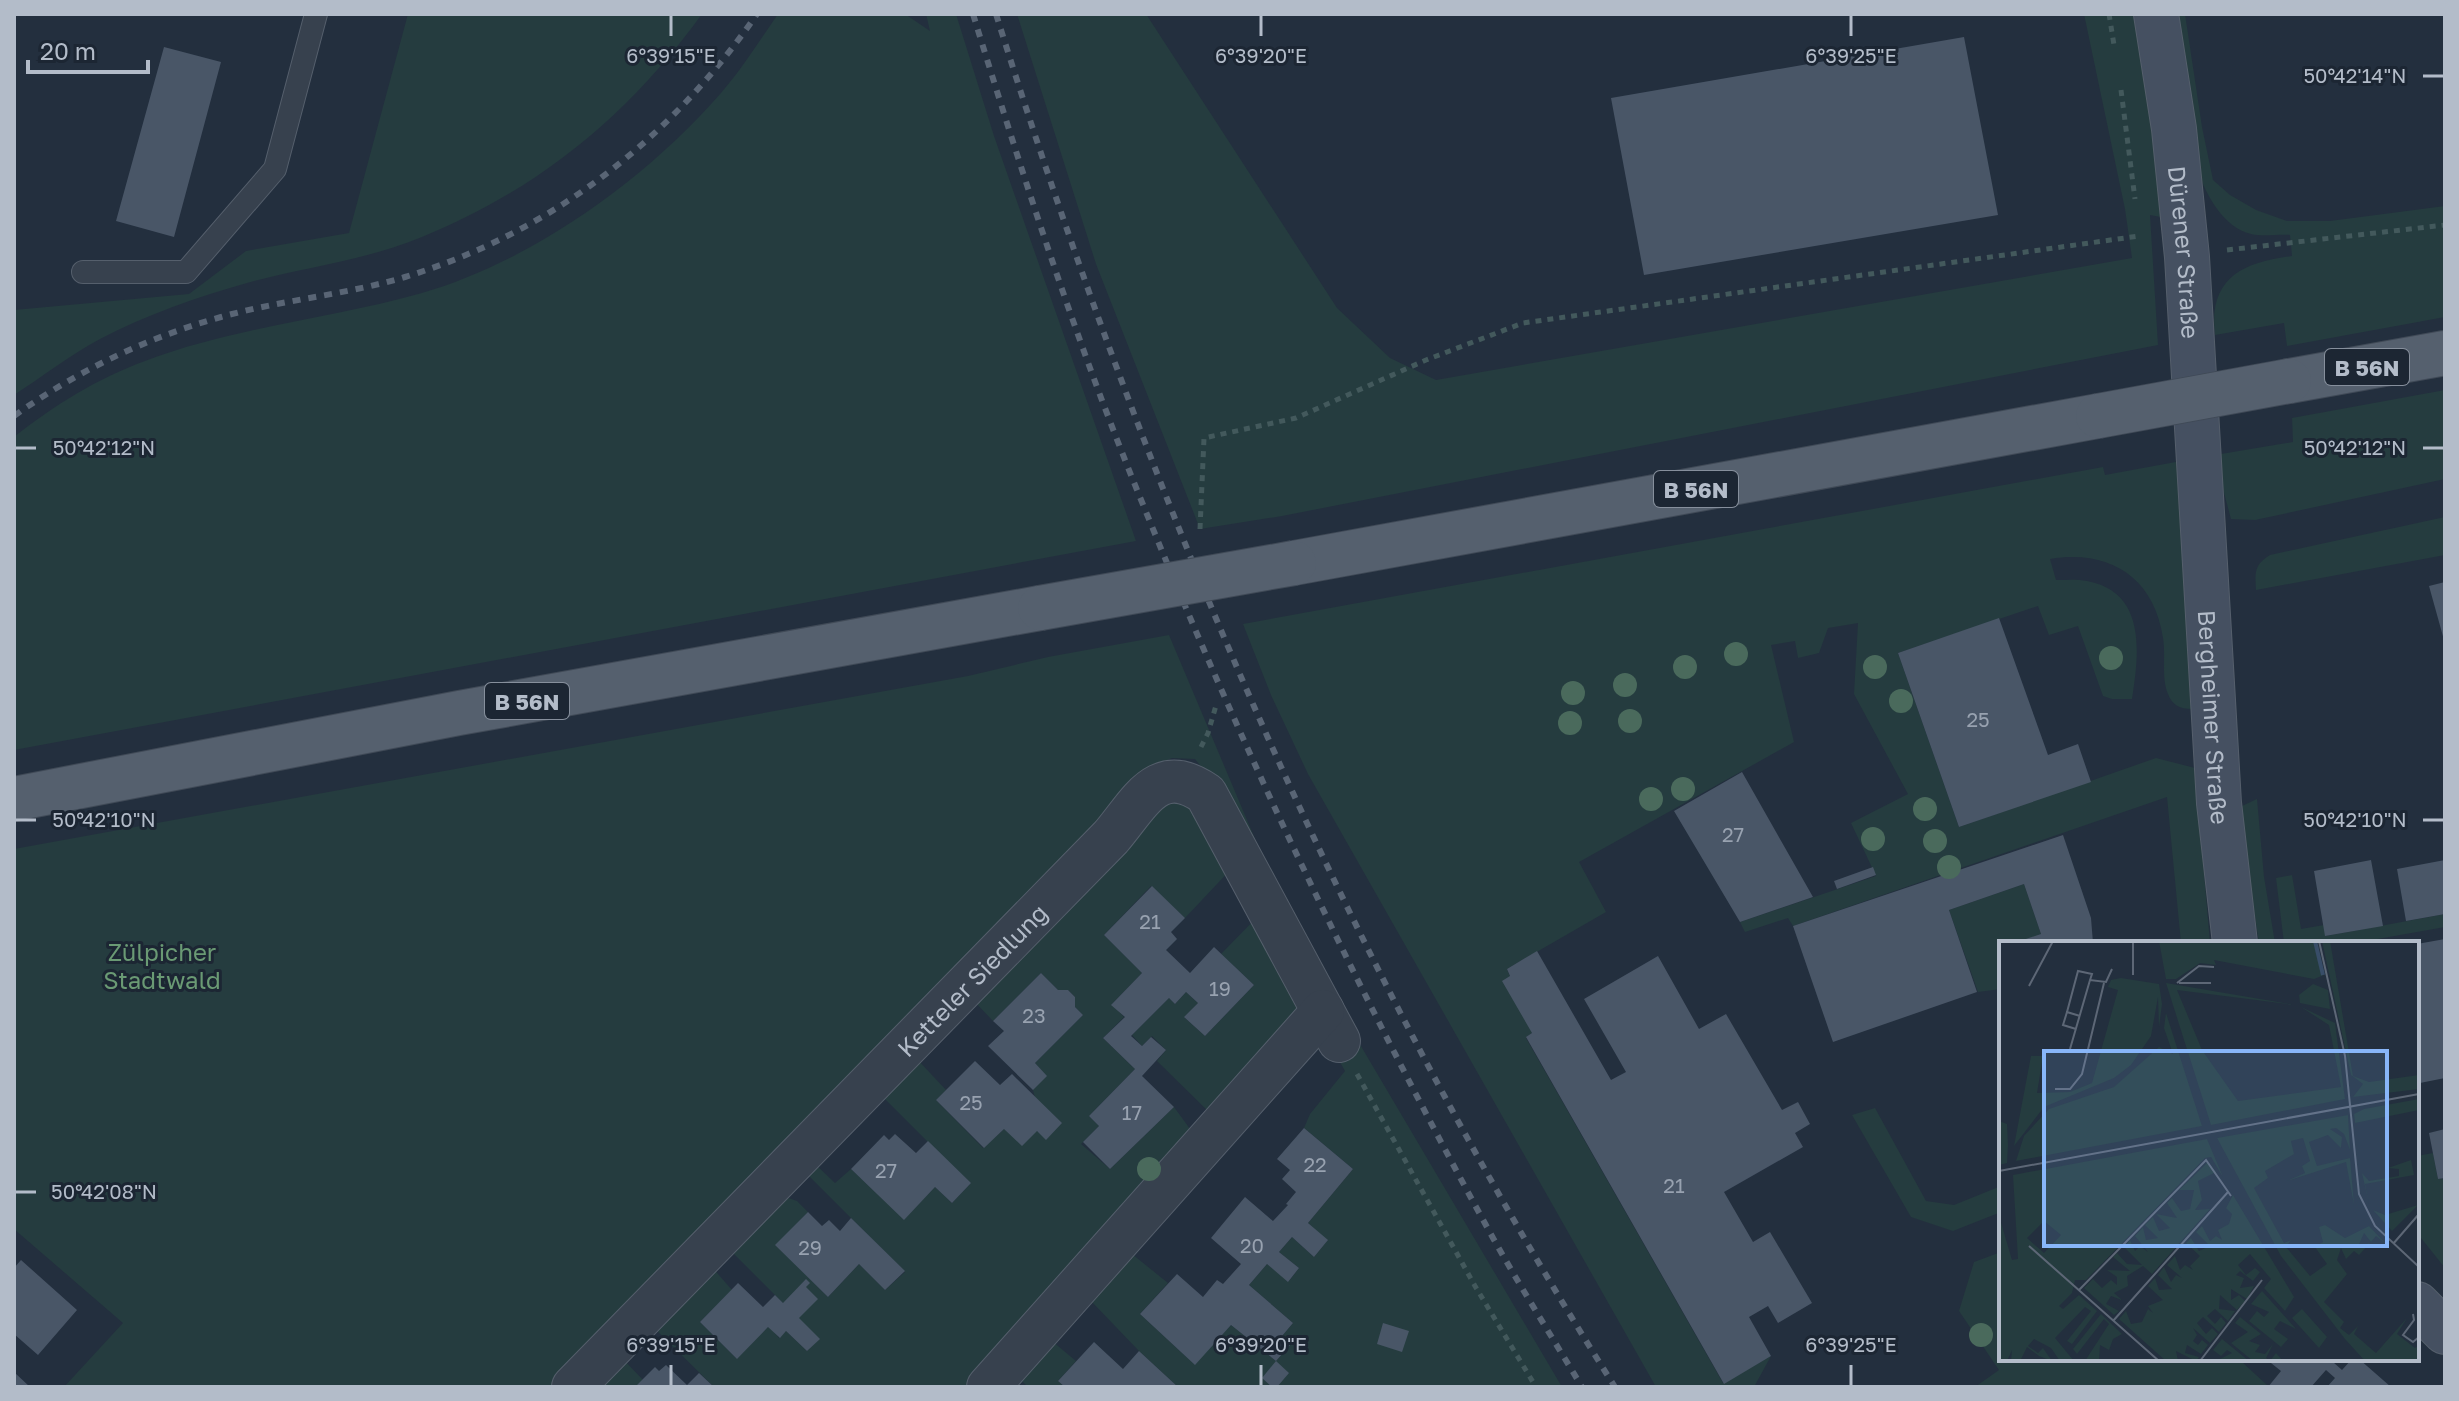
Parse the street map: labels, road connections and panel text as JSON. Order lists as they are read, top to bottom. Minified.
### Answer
{"streets":{"main road":["B 56N"],"street":["Dürener Straße","Bergheimer Straße","Ketteler Siedlung"]},"crossings":[["Dürener Straße","Bergheimer Straße"]],"parks":["Zülpicher Stadtwald"],"house_numbers":["25","27","21","19","23","25","17","22","27","21","20","29"],"scale_bar":"20 m","coordinates":["6°39'15\"E","6°39'20\"E","6°39'25\"E","50°42'14\"N","50°42'12\"N","50°42'10\"N","50°42'08\"N"]}
